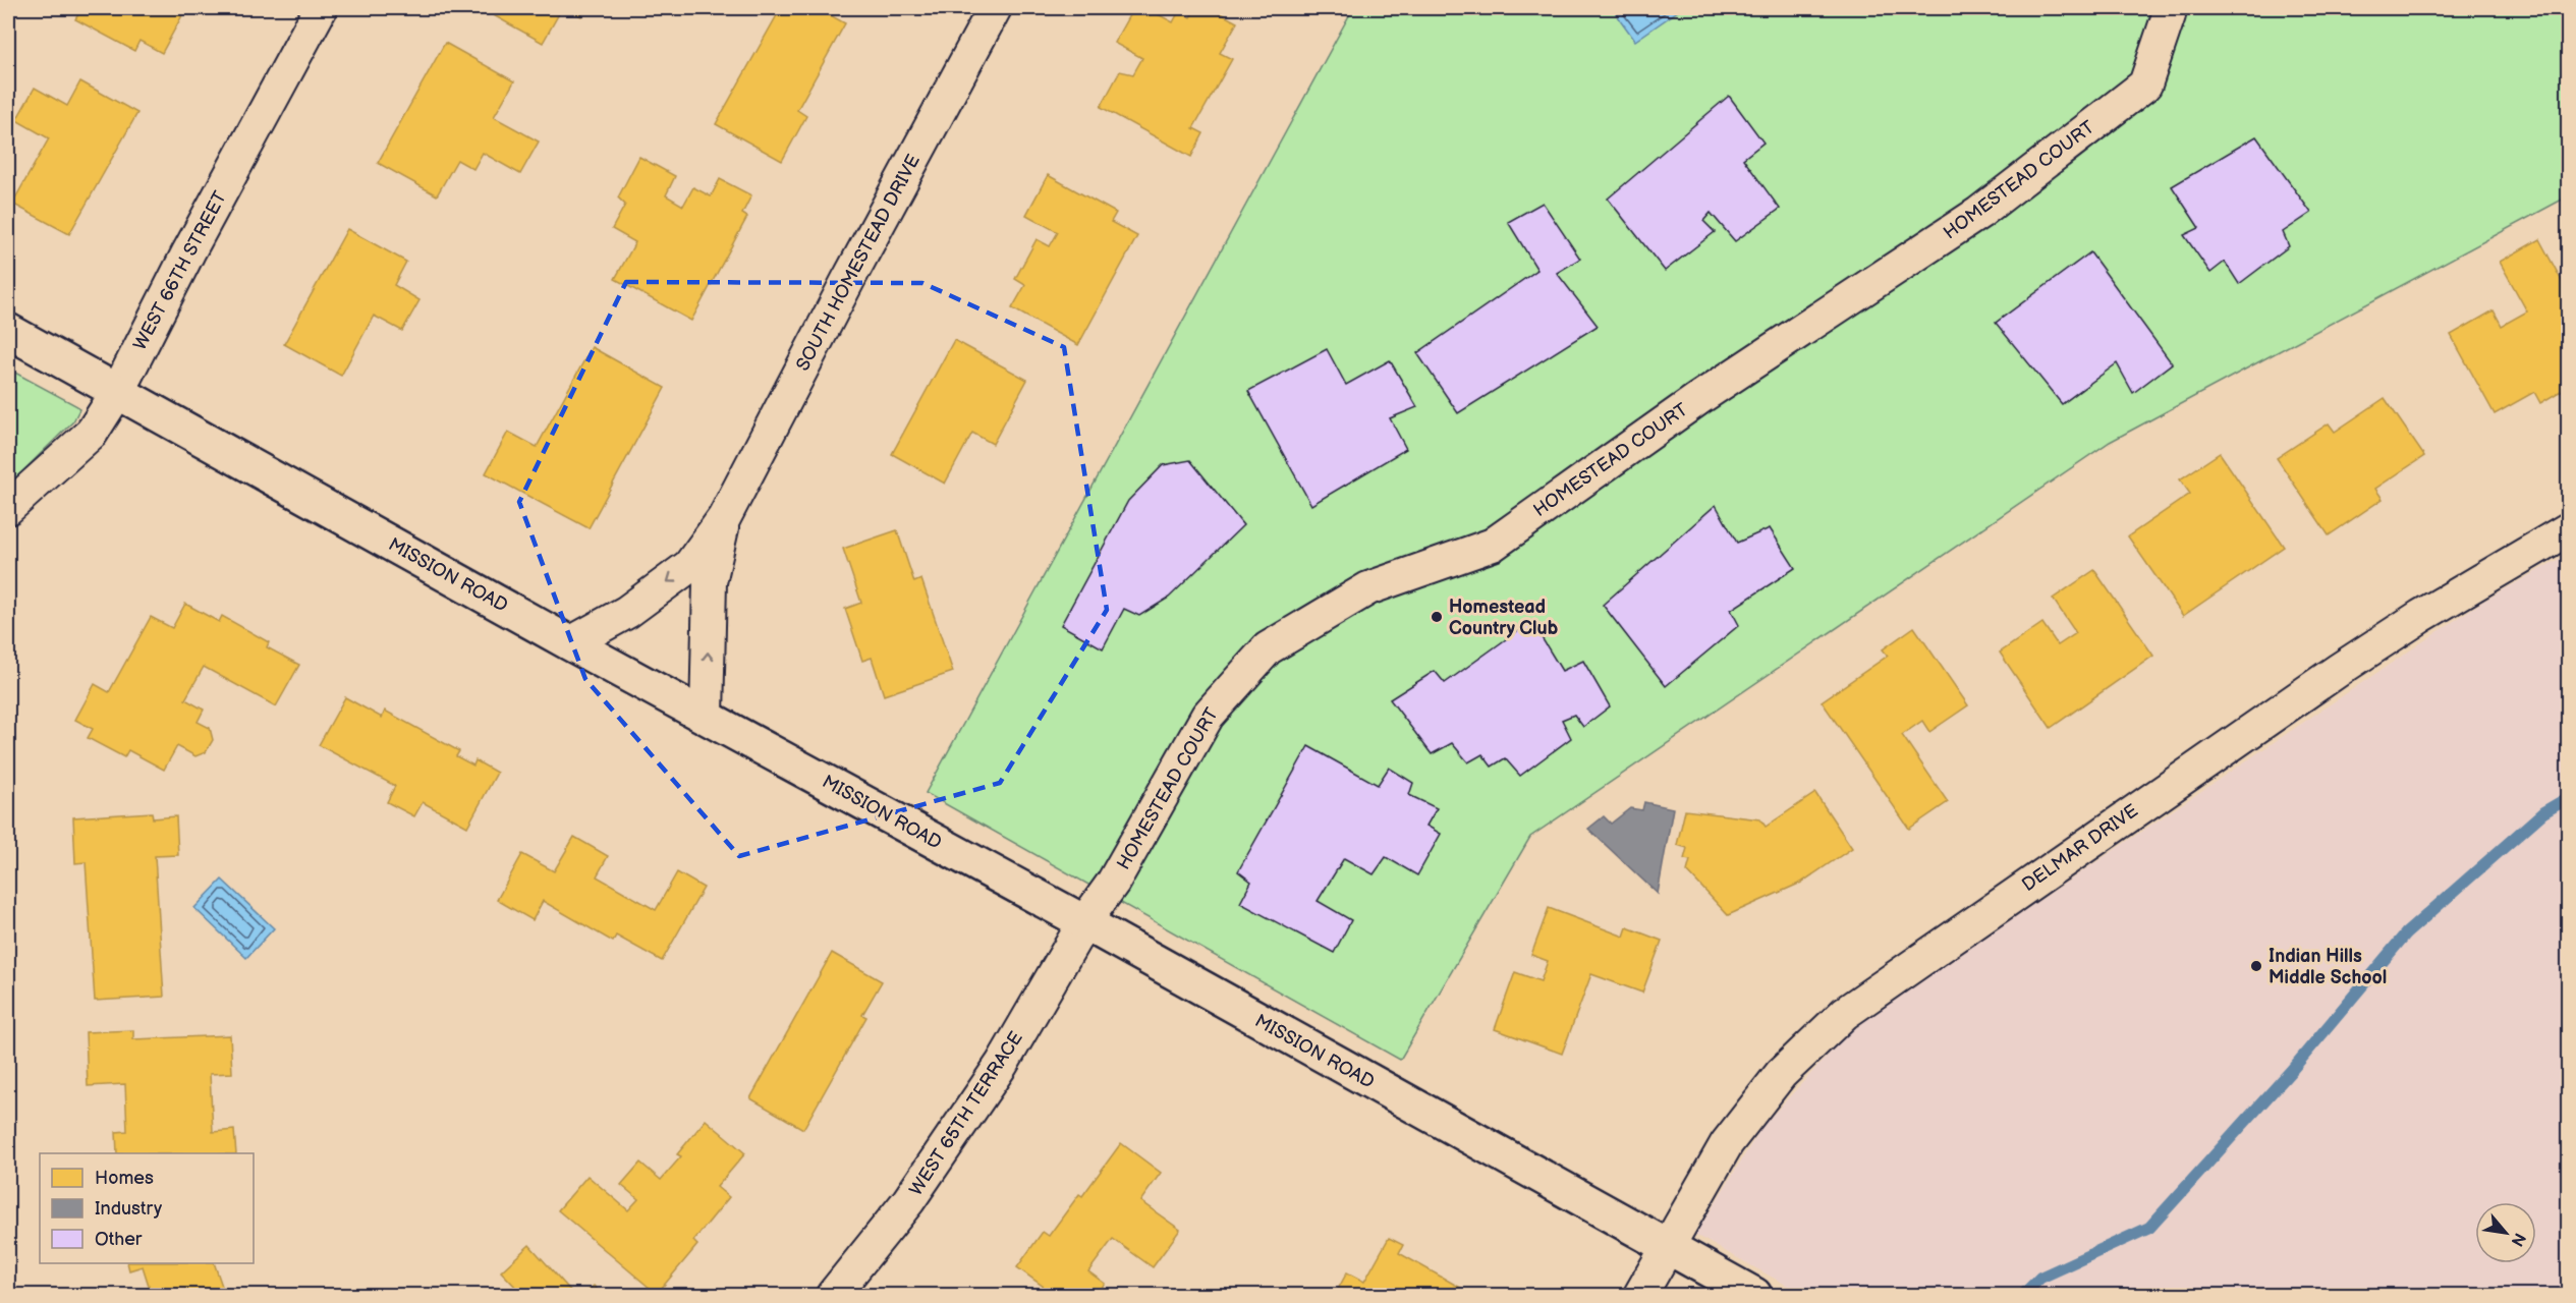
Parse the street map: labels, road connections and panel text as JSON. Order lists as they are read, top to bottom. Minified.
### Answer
{"streets":{"main road":["MISSION ROAD"],"street":["HOMESTEAD COURT","SOUTH HOMESTEAD DRIVE","WEST 66TH STREET","DELMAR DRIVE","WEST 65TH TERRACE"]},"crossings":[["HOMESTEAD COURT","MISSION ROAD"],["HOMESTEAD COURT","WEST 65TH TERRACE"],["SOUTH HOMESTEAD DRIVE","MISSION ROAD"],["WEST 66TH STREET","MISSION ROAD"],["MISSION ROAD","DELMAR DRIVE"],["MISSION ROAD","WEST 65TH TERRACE"]],"places":["Homestead Country Club","Indian Hills Middle School"],"legend":["Homes","Industry","Other"],"north":"bottom right"}
